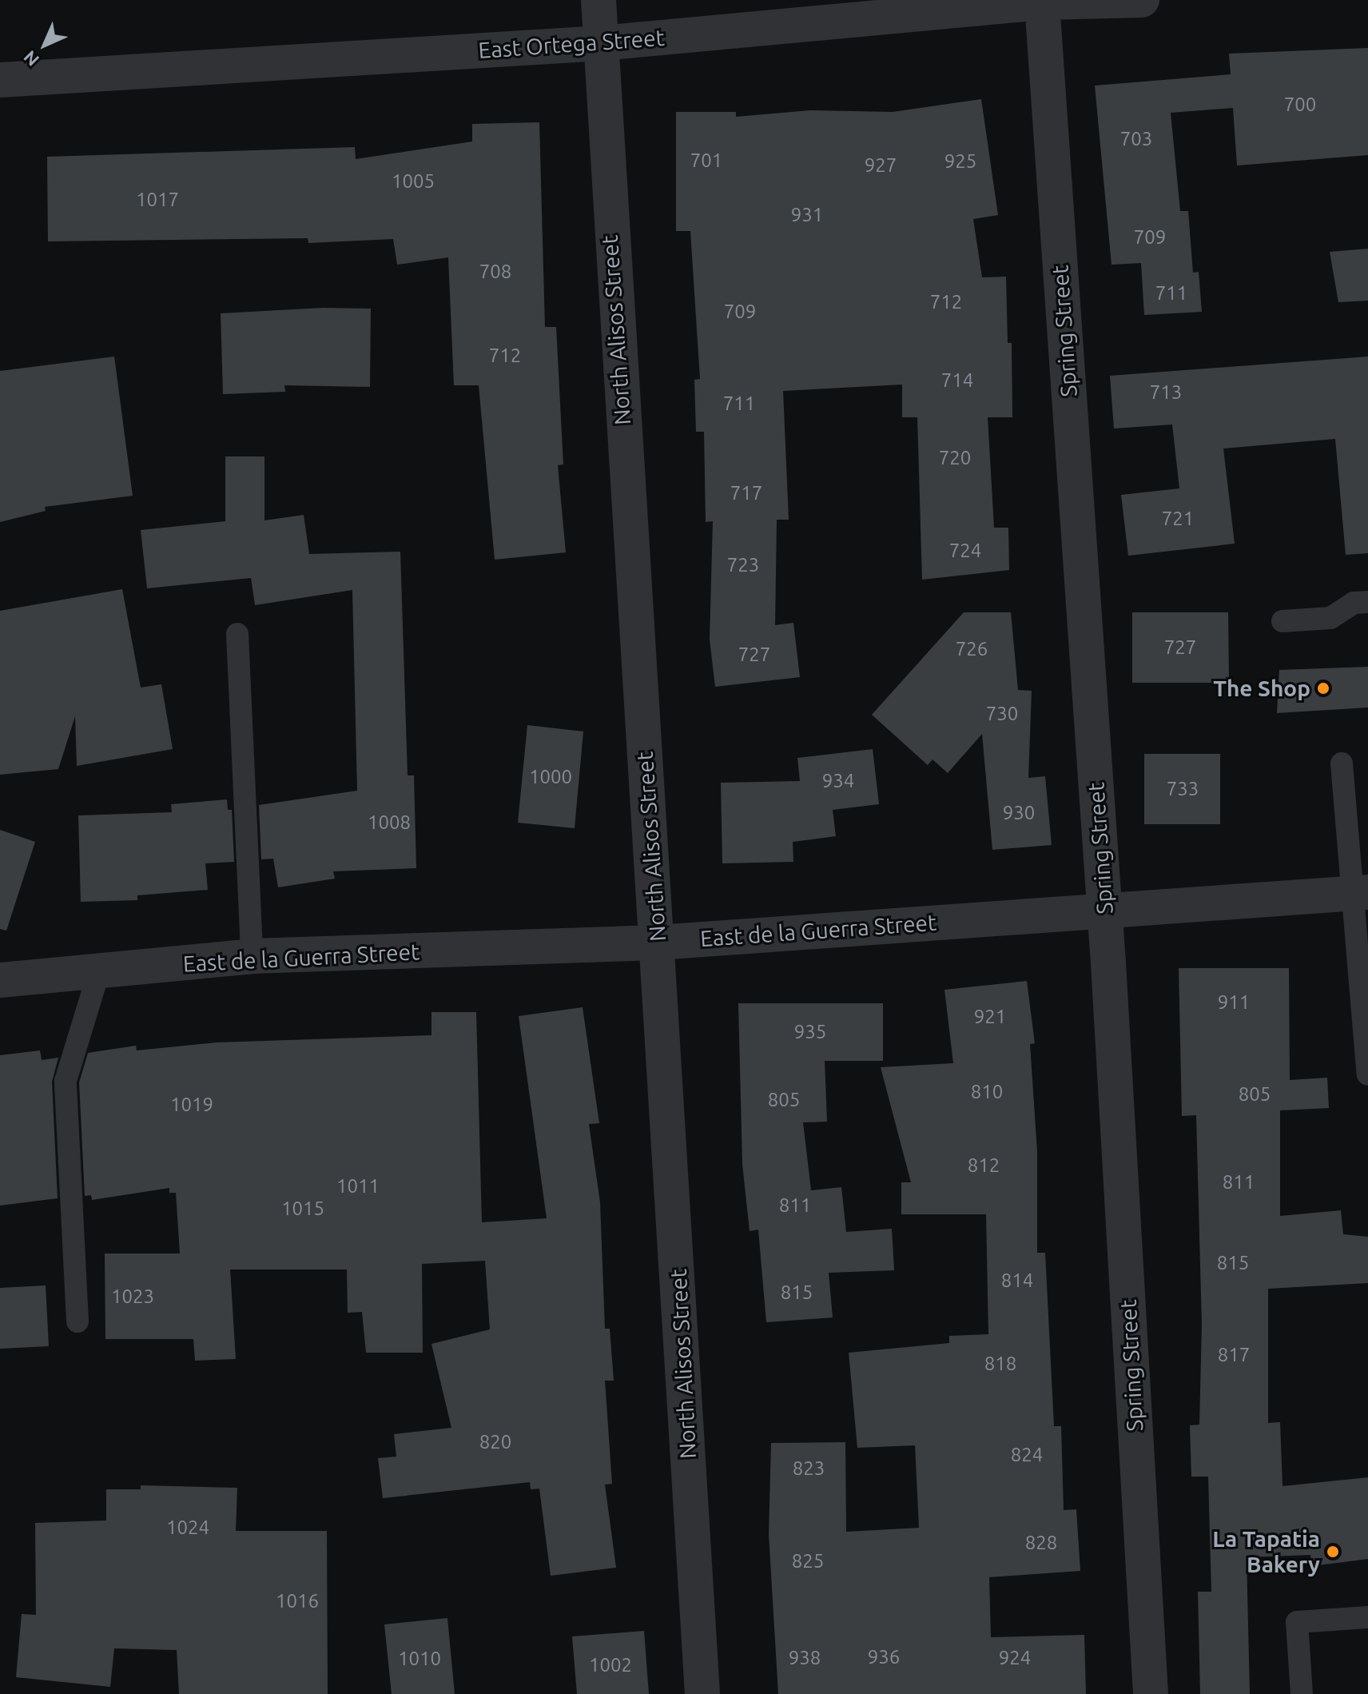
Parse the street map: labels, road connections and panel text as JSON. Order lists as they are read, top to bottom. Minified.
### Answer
{"streets":{"street":["East Ortega Street","North Alisos Street","Spring Street","East de la Guerra Street"]},"crossings":[["East Ortega Street","North Alisos Street"],["East Ortega Street","Spring Street"],["North Alisos Street","East de la Guerra Street"],["Spring Street","East de la Guerra Street"]],"places":["The Shop","La Tapatia Bakery"],"house_numbers":["700","703","701","925","927","1005","1017","931","709","708","711","712","709","712","714","713","711","720","717","721","724","723","727","726","727","730","1000","934","733","930","1008","911","921","935","810","805","805","1019","812","811","1011","811","1015","815","814","815","1023","817","818","820","824","823","1024","828","825","1016","936","938","924","1010","1002"],"north":"bottom left"}
